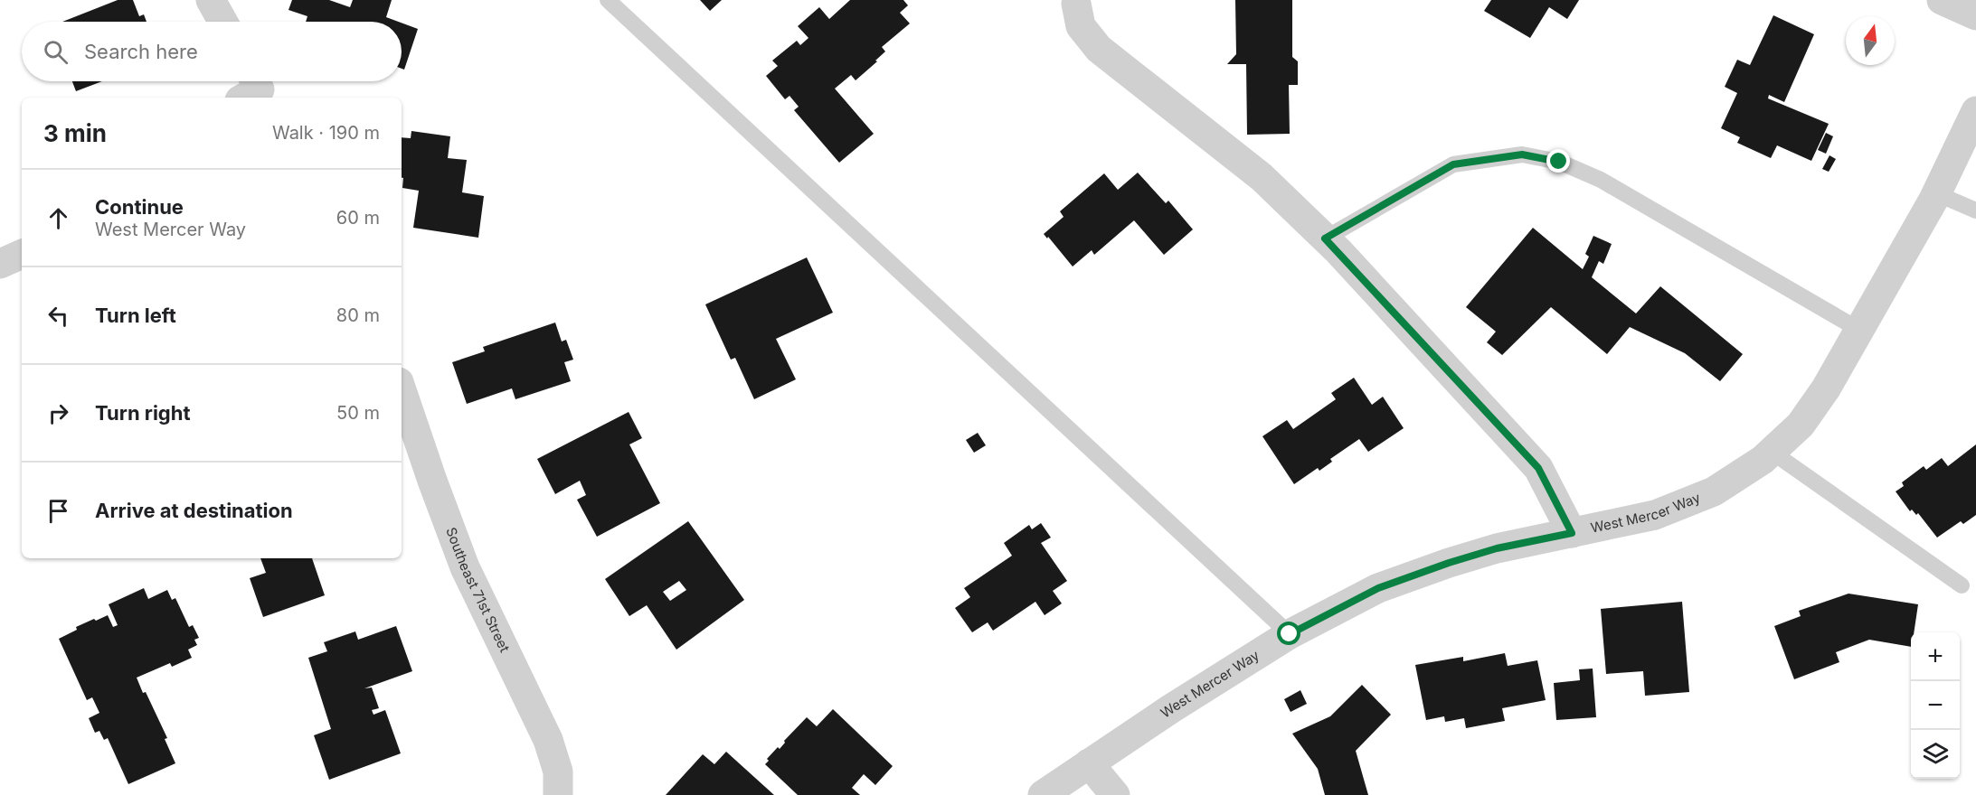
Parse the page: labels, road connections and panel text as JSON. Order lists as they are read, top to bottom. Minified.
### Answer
{"streets":{"street":["West Mercer Way","Southeast 71st Street"]},"north":"top","page":{"search":"Search here","heading":["3 min","Walk · 190 m"],"list":[["Continue","West Mercer Way","60 m"],["Turn left","80 m"],["Turn right","50 m"],"Arrive at destination"],"map_buttons":["+","−"]}}
